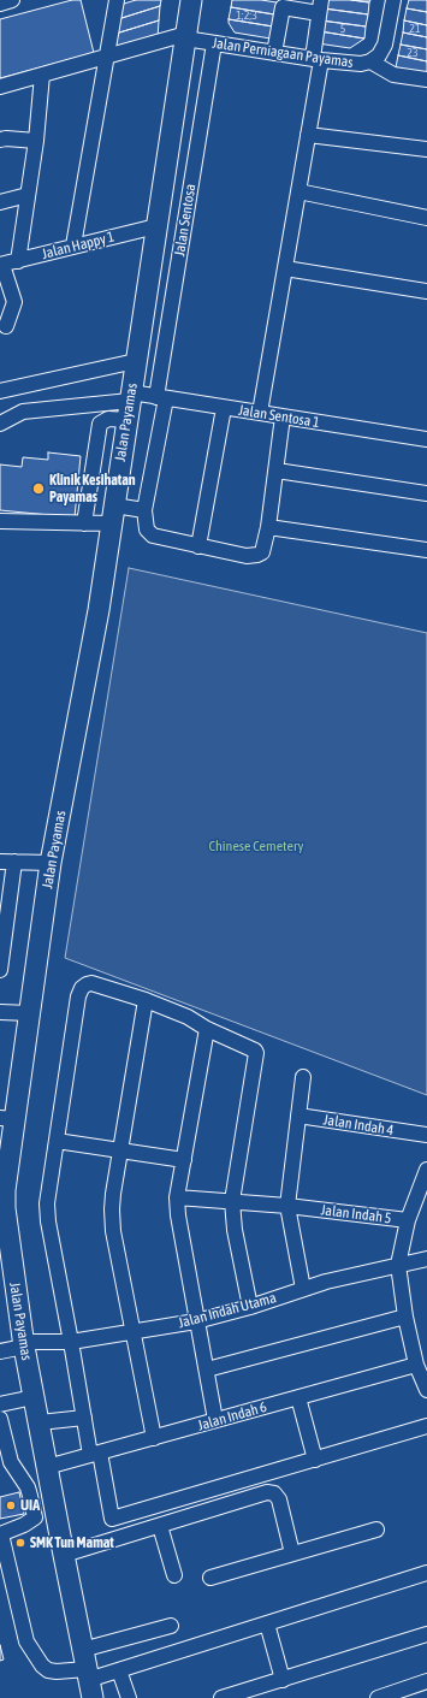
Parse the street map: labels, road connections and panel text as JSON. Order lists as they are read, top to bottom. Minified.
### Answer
{"streets":{"highway":["Jalan Payamas"],"street":["Jalan Perniagaan Payamas","Jalan Sentosa","Jalan Happy 1","Jalan Sentosa 1","Jalan Indah 4","Jalan Indah 5","Jalan Indah Utama","Jalan Indah 6"]},"crossings":[["Jalan Perniagaan Payamas","Jalan Sentosa"],["Jalan Perniagaan Payamas","Jalan Payamas"],["Jalan Sentosa","Jalan Sentosa 1"],["Jalan Happy 1","Jalan Payamas"],["Jalan Sentosa 1","Jalan Payamas"],["Jalan Payamas","Jalan Indah Utama"],["Jalan Payamas","Jalan Indah 6"],["Jalan Indah 5","Jalan Indah Utama"]],"parks":["Chinese Cemetery"],"places":["Klinik Kesihatan Payamas","UIA","SMK Tun Mamat"],"house_numbers":["1;2;3","5","21","23"]}
